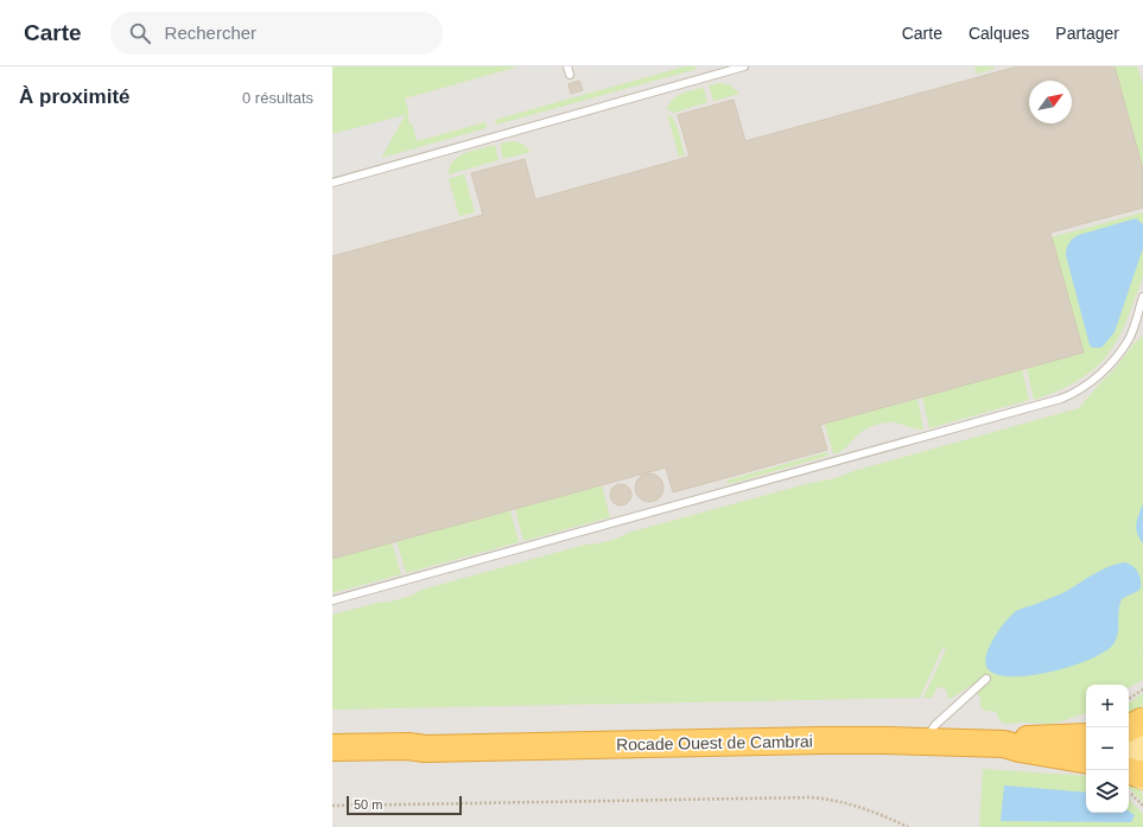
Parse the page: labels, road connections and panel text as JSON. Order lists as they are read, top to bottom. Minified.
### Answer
{"streets":{"highway":["Rocade Ouest de Cambrai"]},"scale_bar":"50 m","north":"top right","page":{"header":"Carte","search":"Rechercher","nav":["Carte","Calques","Partager"],"heading":["À proximité","0 résultats"],"map_buttons":["+","−"],"scale":"50 m"}}
